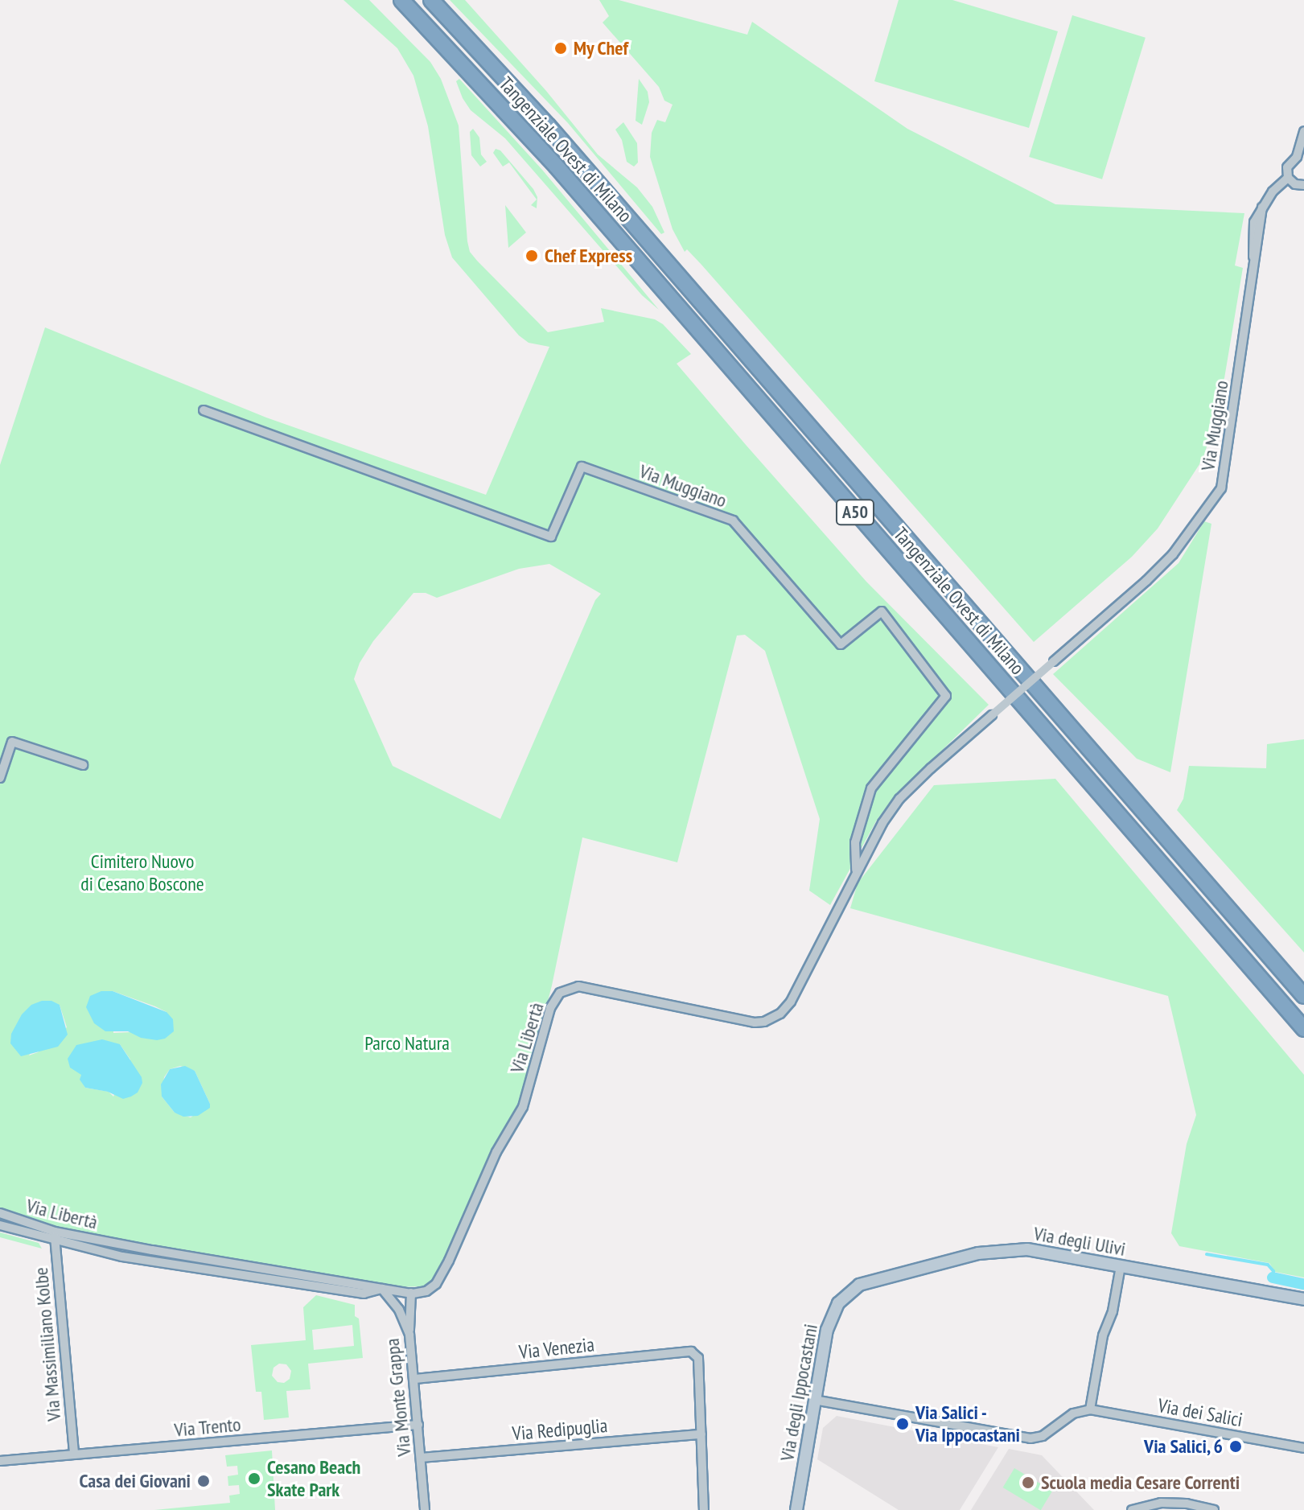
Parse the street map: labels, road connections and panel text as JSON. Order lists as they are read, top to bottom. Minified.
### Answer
{"streets":{"highway":["Tangenziale Ovest di Milano","A50"],"street":["Via Muggiano","Via Libertà","Via degli Ulivi","Via Massimiliano Kolbe","Via Venezia","Via degli Ippocastani","Via Monte Grappa","Via dei Salici","Via Trento","Via Redipuglia"]},"crossings":[["Via Muggiano","Via Libertà"],["Via Libertà","Via Massimiliano Kolbe"],["Via Libertà","Via Monte Grappa"],["Via degli Ulivi","Via degli Ippocastani"],["Via Massimiliano Kolbe","Via Trento"],["Via Venezia","Via Monte Grappa"],["Via Venezia","Via Redipuglia"],["Via Monte Grappa","Via Trento"],["Via Monte Grappa","Via Redipuglia"]],"parks":["Cimitero Nuovo di Cesano Boscone","Parco Natura"],"places":["My Chef","Chef Express","Via Salici - Via Ippocastani","Via Salici, 6","Cesano Beach Skate Park","Casa dei Giovani","Scuola media Cesare Correnti"]}
